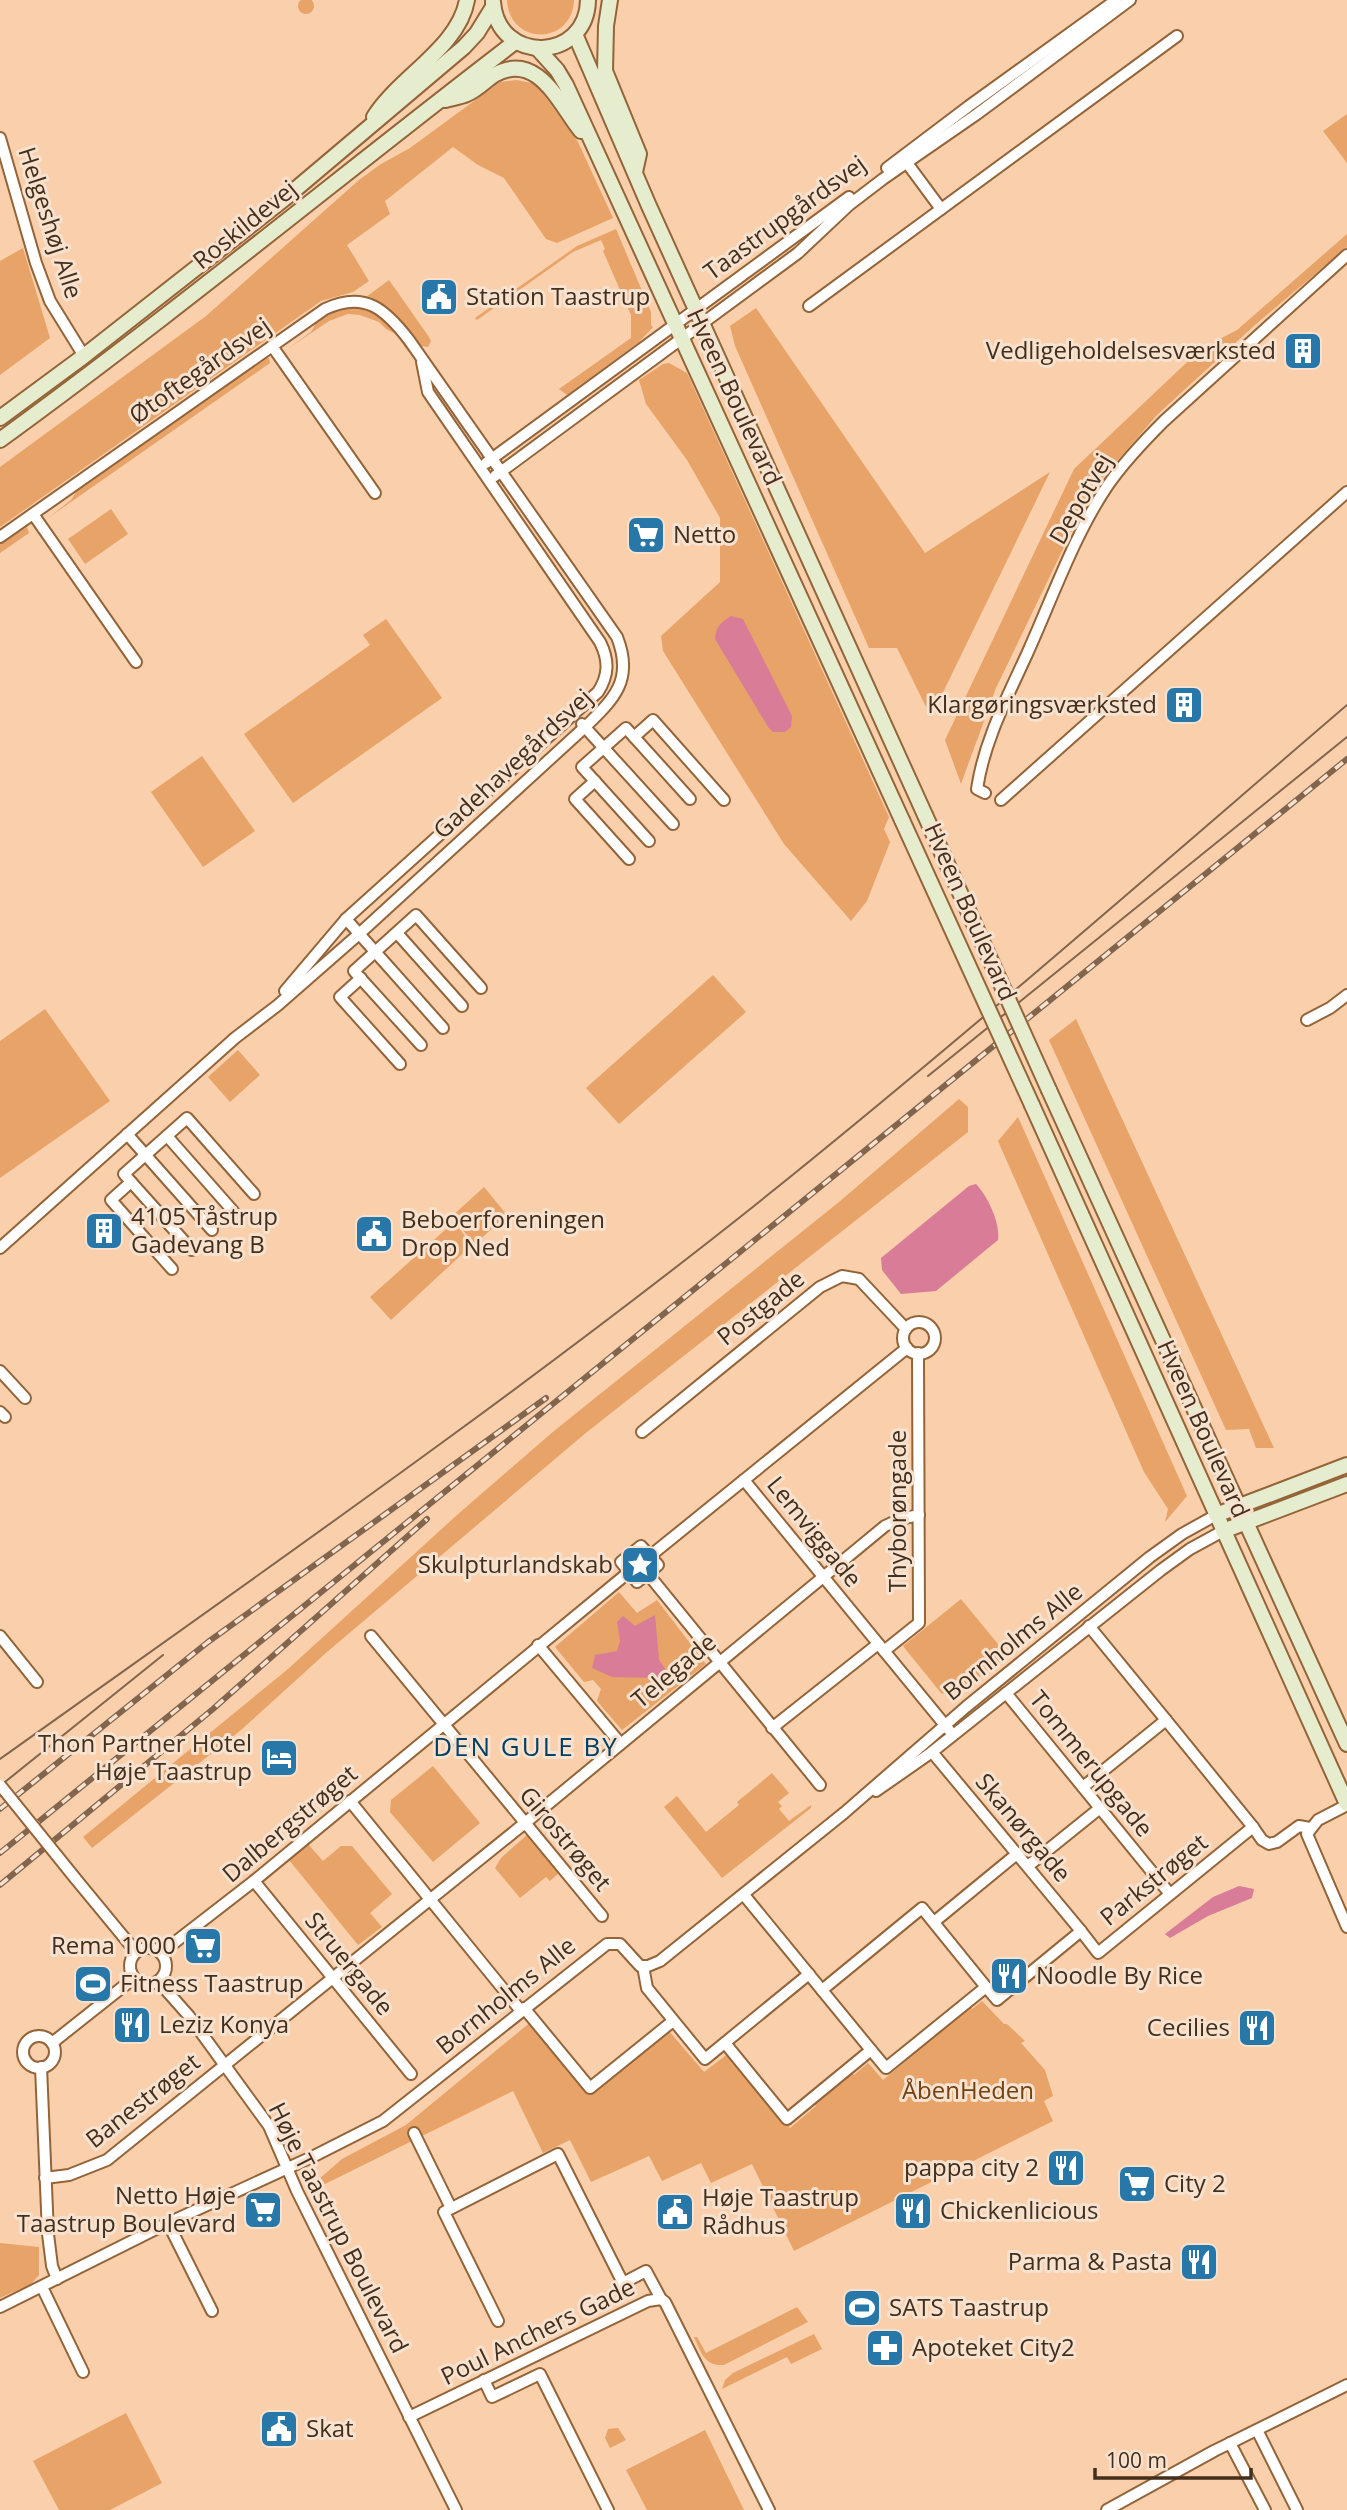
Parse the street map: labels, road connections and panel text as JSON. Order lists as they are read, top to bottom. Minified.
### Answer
{"streets":{"street":["Taastrupgårdsvej","Helgeshøj Alle","Roskildevej","Øtoftegårdsvej","Hveen Boulevard","Depotvej","Gadehavegårdsvej","Postgade","Thyborøngade","Lemviggade","Bornholms Alle","Telegade","Tommerupgade","Dalbergstrøget","Skanørgade","Girostrøget","Parkstrøget","Struergade","Banestrøget","Høje Taastrup Boulevard","Poul Anchers Gade"]},"crossings":[["Taastrupgårdsvej","Øtoftegårdsvej"],["Taastrupgårdsvej","Hveen Boulevard"],["Taastrupgårdsvej","Gadehavegårdsvej"],["Helgeshøj Alle","Roskildevej"],["Øtoftegårdsvej","Gadehavegårdsvej"],["Hveen Boulevard","Bornholms Alle"],["Postgade","Thyborøngade"],["Thyborøngade","Lemviggade"],["Thyborøngade","Telegade"],["Lemviggade","Bornholms Alle"],["Lemviggade","Telegade"],["Bornholms Alle","Tommerupgade"],["Bornholms Alle","Skanørgade"],["Bornholms Alle","Høje Taastrup Boulevard"],["Telegade","Girostrøget"],["Telegade","Struergade"],["Telegade","Banestrøget"],["Tommerupgade","Parkstrøget"],["Dalbergstrøget","Girostrøget"],["Dalbergstrøget","Struergade"],["Dalbergstrøget","Høje Taastrup Boulevard"],["Skanørgade","Parkstrøget"],["Struergade","Banestrøget"],["Banestrøget","Høje Taastrup Boulevard"],["Høje Taastrup Boulevard","Poul Anchers Gade"]],"districts":["DEN GULE BY"],"parks":["ÅbenHeden"],"places":{"public building":["Station Taastrup","Beboerforeningen Drop Ned","Høje Taastrup Rådhus","Skat"],"building":["Vedligeholdelsesværksted","Klargøringsværksted","4105 Tåstrup Gadevang B"],"supermarket":["Netto","Rema 1000","City 2","Netto Høje Taastrup Boulevard"],"place":["Skulpturlandskab"],"hotel":["Thon Partner Hotel Høje Taastrup"],"restaurant":["Noodle By Rice","Leziz Konya","Cecilies","pappa city 2","Chickenlicious","Parma & Pasta"],"sports":["Fitness Taastrup","SATS Taastrup"],"pharmacy":["Apoteket City2"]},"scale_bar":"100 m"}
